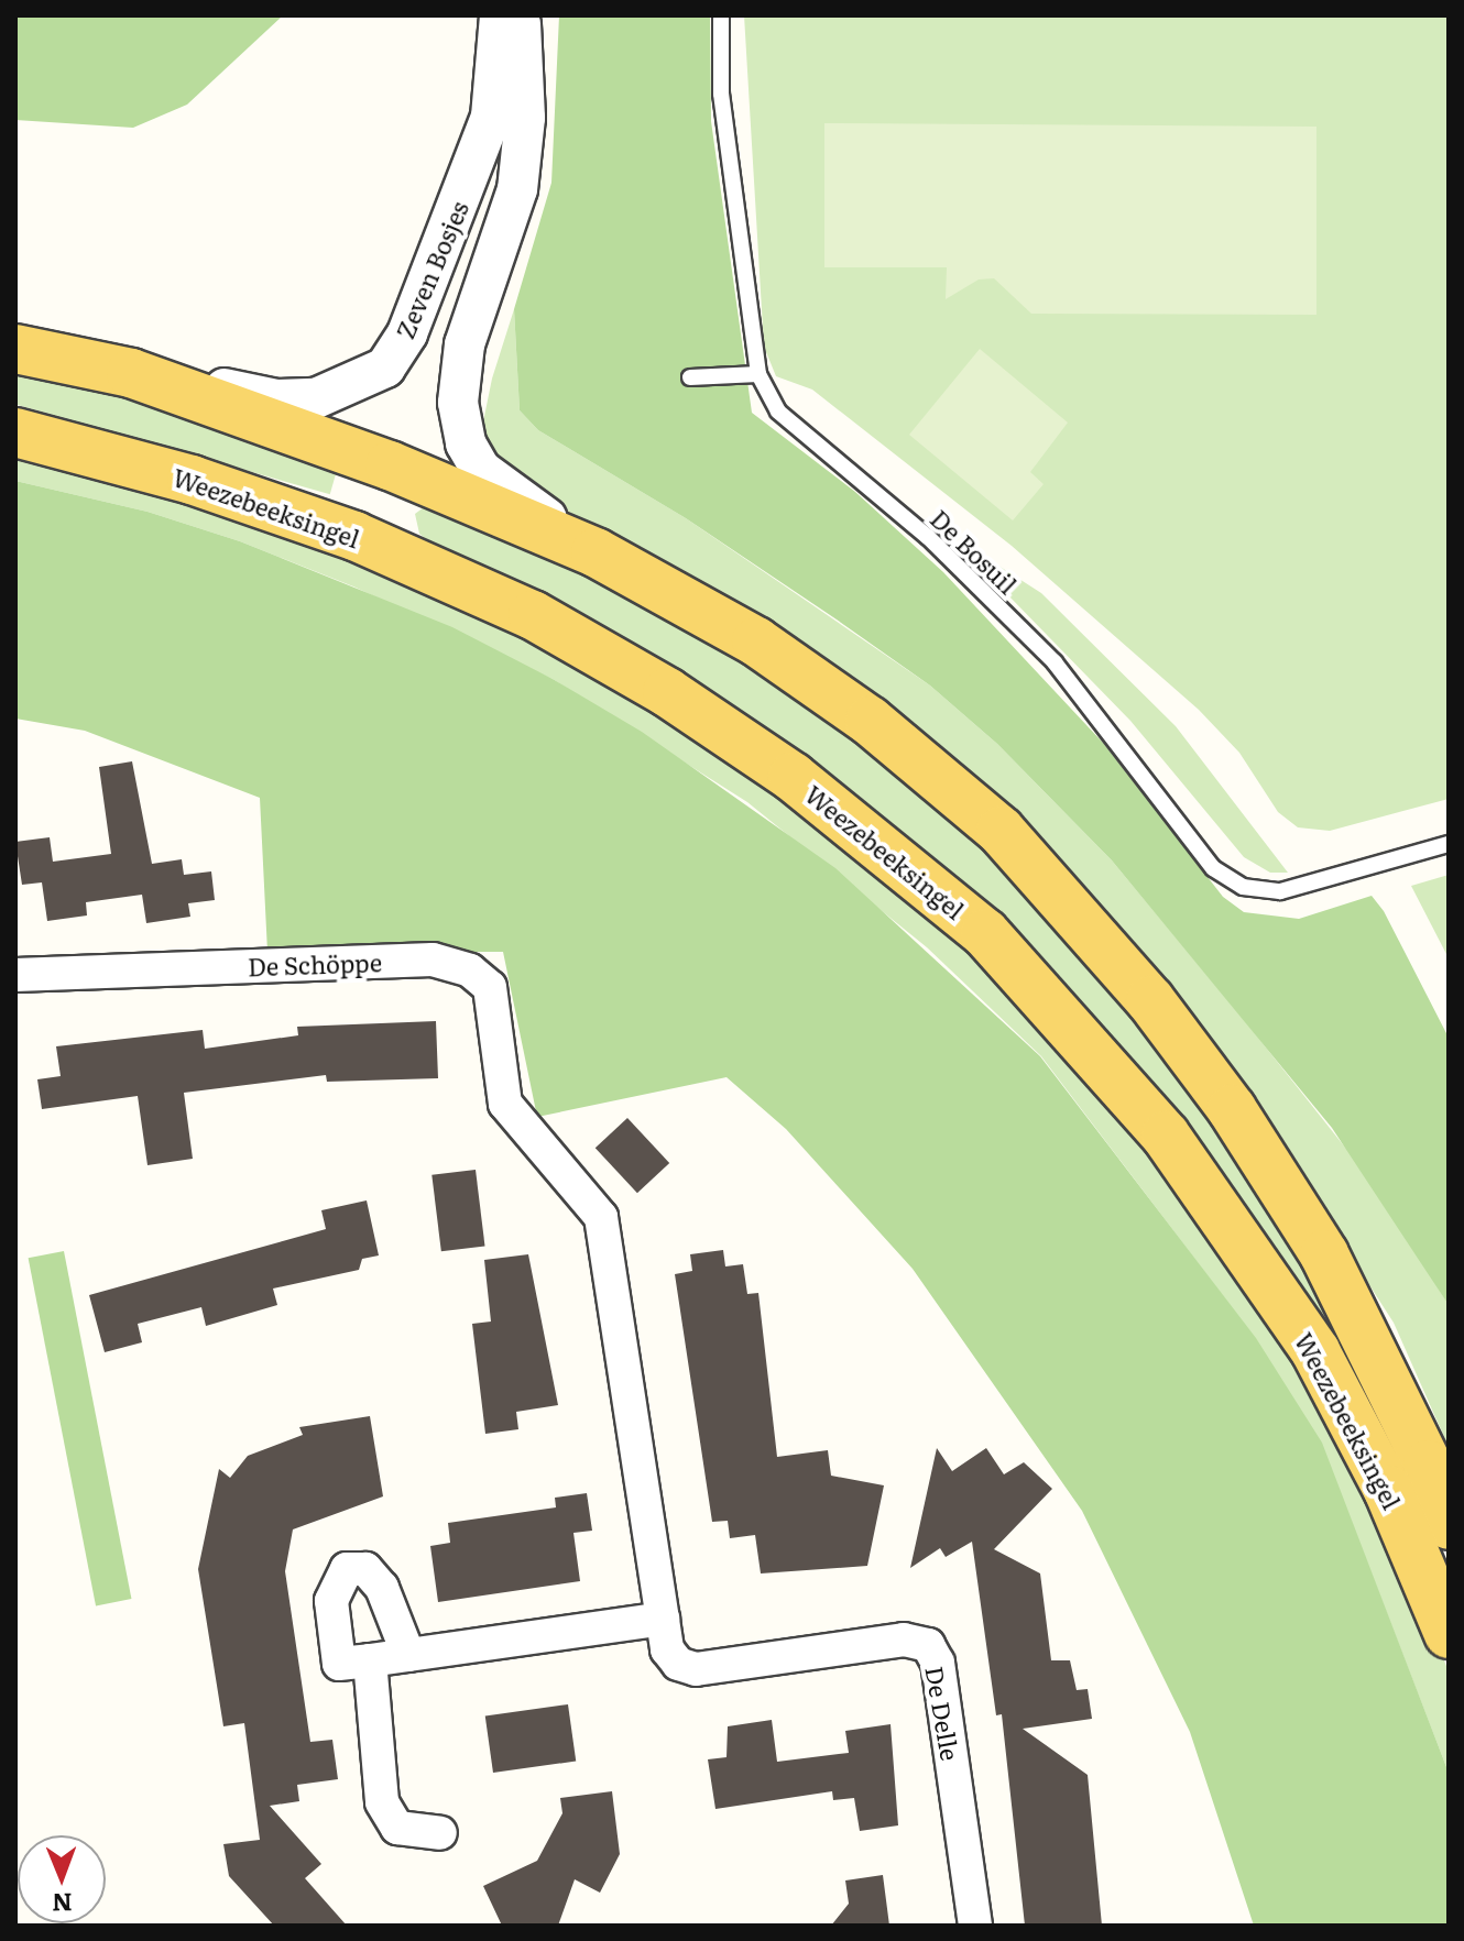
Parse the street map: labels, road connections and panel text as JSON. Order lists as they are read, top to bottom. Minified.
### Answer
{"streets":{"main road":["Weezebeeksingel"],"street":["Zeven Bosjes","De Schöppe","De Delle"],"lane":["De Bosuil"]},"crossings":[["Zeven Bosjes","Weezebeeksingel"],["De Schöppe","De Delle"]],"north":"bottom"}
